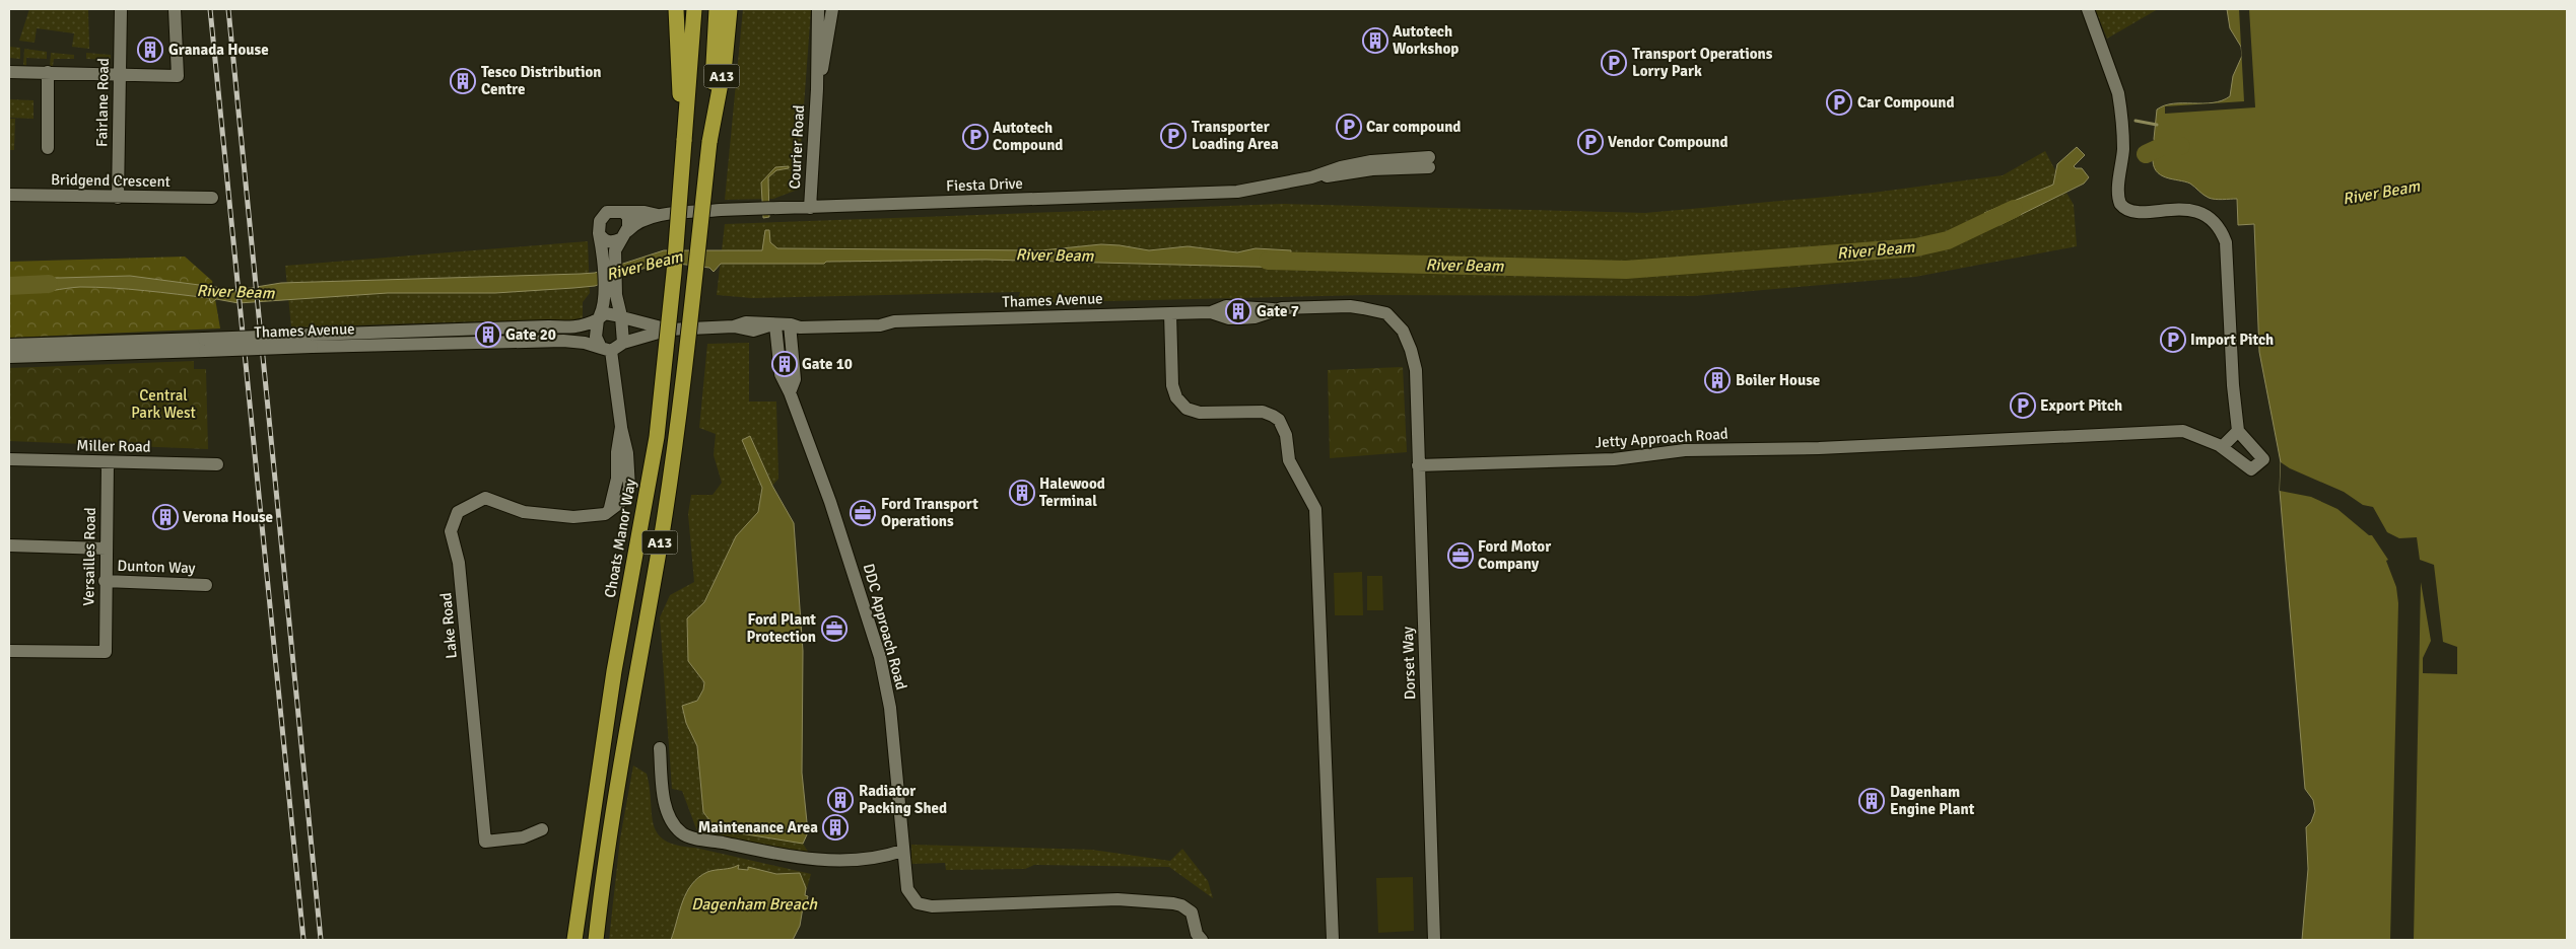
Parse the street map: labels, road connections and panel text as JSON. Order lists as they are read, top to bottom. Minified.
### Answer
{"streets":{"highway":["A13","Choats Manor Way"],"street":["Fairlane Road","Courier Road","Bridgend Crescent","Fiesta Drive","Thames Avenue","Jetty Approach Road","Miller Road","Versailles Road","Dunton Way","Lake Road","DDC Approach Road","Dorset Way"]},"crossings":[["A13","Choats Manor Way"],["Fairlane Road","Bridgend Crescent"],["Courier Road","Fiesta Drive"],["Thames Avenue","Lake Road"],["Thames Avenue","DDC Approach Road"],["Thames Avenue","Dorset Way"],["Jetty Approach Road","Dorset Way"],["Miller Road","Versailles Road"],["Versailles Road","Dunton Way"]],"water":["River Beam","Dagenham Breach"],"parks":["Central Park West"],"places":{"building":["Autotech Workshop","Granada House","Tesco Distribution Centre","Gate 7","Gate 20","Gate 10","Boiler House","Halewood Terminal","Verona House","Radiator Packing Shed","Dagenham Engine Plant","Maintenance Area"],"parking":["Transport Operations Lorry Park","Car Compound","Car compound","Transporter Loading Area","Autotech Compound","Vendor Compound","Import Pitch","Export Pitch"],"office":["Ford Transport Operations","Ford Motor Company","Ford Plant Protection"]}}
